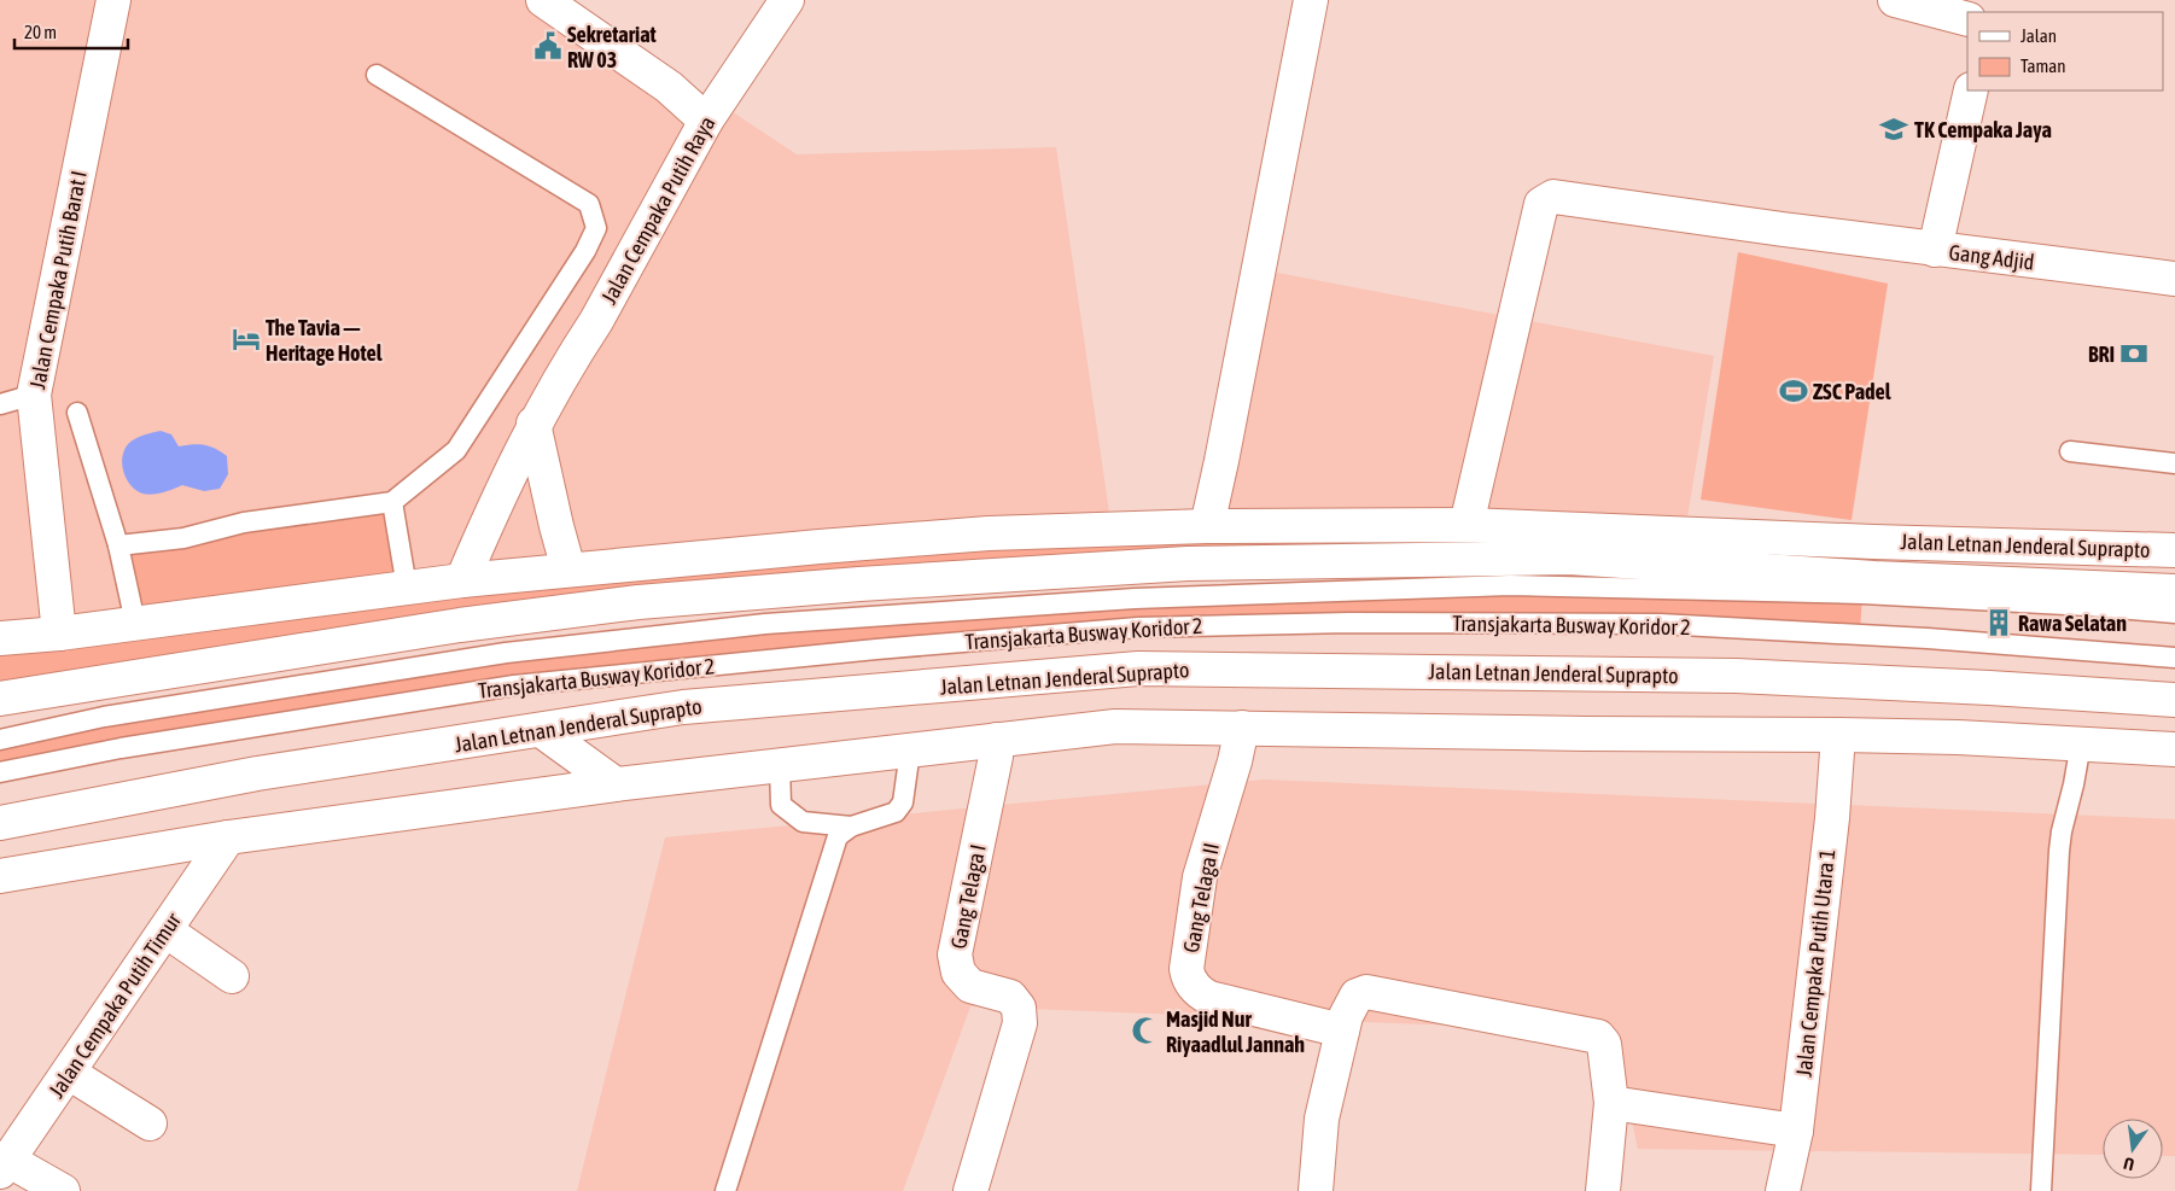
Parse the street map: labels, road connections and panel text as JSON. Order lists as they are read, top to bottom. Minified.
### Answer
{"streets":{"main road":["Jalan Cempaka Putih Raya","Gang Adjid","Jalan Cempaka Putih Barat I","Jalan Letnan Jenderal Suprapto","Gang Telaga I","Gang Telaga II","Jalan Cempaka Putih Utara 1","Jalan Cempaka Putih Timur"],"lane":["Transjakarta Busway Koridor 2"]},"crossings":[["Jalan Cempaka Putih Raya","Jalan Letnan Jenderal Suprapto"],["Jalan Cempaka Putih Barat I","Jalan Letnan Jenderal Suprapto"]],"places":{"public building":["Sekretariat RW 03"],"school or university":["TK Cempaka Jaya"],"hotel":["The Tavia — Heritage Hotel"],"bank":["BRI"],"sports":["ZSC Padel"],"building":["Rawa Selatan"],"mosque":["Masjid Nur Riyaadlul Jannah"]},"legend":["Jalan","Taman"],"scale_bar":"20 m","north":"bottom"}
